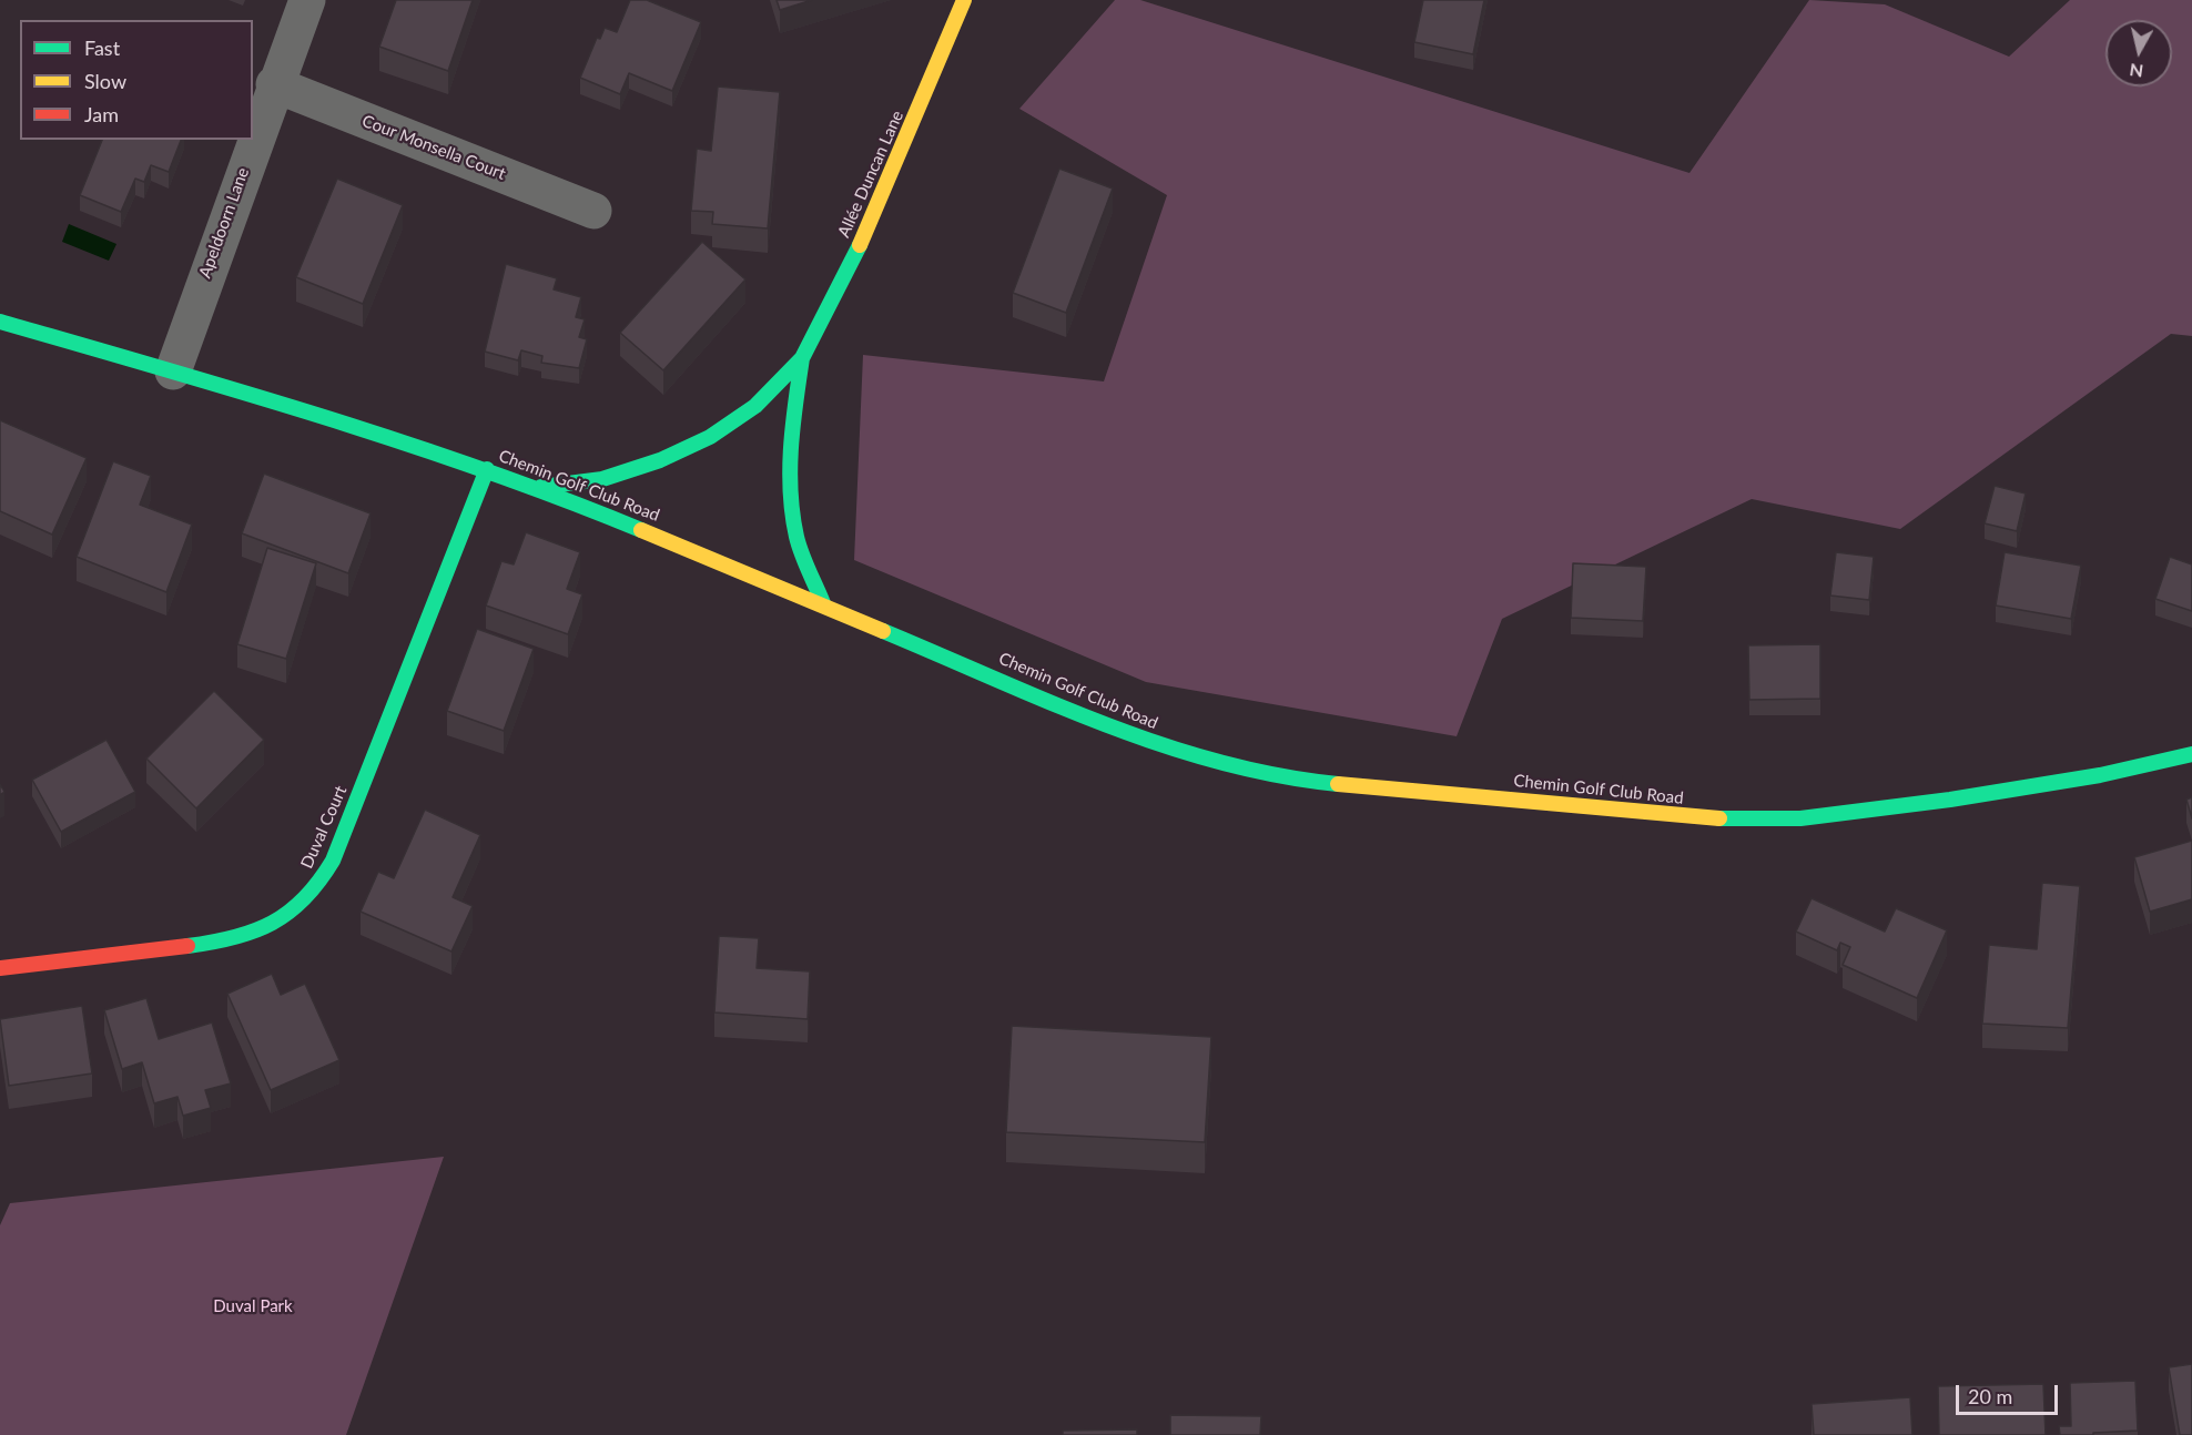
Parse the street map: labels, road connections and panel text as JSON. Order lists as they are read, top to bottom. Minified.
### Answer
{"streets":{"street":["Cour Monsella Court","Allée Duncan Lane","Apeldoorn Lane","Chemin Golf Club Road","Duval Court"]},"crossings":[["Cour Monsella Court","Apeldoorn Lane"],["Apeldoorn Lane","Chemin Golf Club Road"],["Chemin Golf Club Road","Duval Court"]],"parks":["Duval Park"],"legend":["Fast","Slow","Jam"],"scale_bar":"20 m","north":"bottom"}
